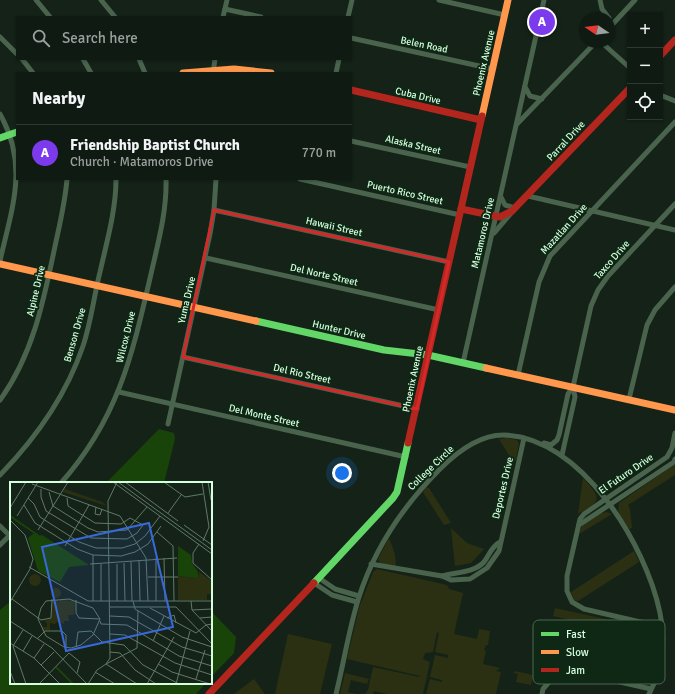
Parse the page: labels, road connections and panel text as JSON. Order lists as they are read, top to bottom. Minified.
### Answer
{"streets":{"street":["Belen Road","Phoenix Avenue","Cuba Drive","Parral Drive","Alaska Street","Puerto Rico Street","Hawaii Street","Mazatlan Drive","Matamoros Drive","Taxco Drive","Del Norte Street","Alpine Drive","Yuma Drive","Hunter Drive","Benson Drive","Wilcox Drive","Del Rio Street","Del Monte Street","College Circle","El Futuro Drive","Deportes Drive"]},"crossings":[["Belen Road","Phoenix Avenue"],["Phoenix Avenue","Cuba Drive"],["Phoenix Avenue","Alaska Street"],["Phoenix Avenue","Puerto Rico Street"],["Phoenix Avenue","Hawaii Street"],["Phoenix Avenue","Del Norte Street"],["Phoenix Avenue","Hunter Drive"],["Phoenix Avenue","Del Rio Street"],["Phoenix Avenue","Del Monte Street"],["Parral Drive","Puerto Rico Street"],["Parral Drive","Matamoros Drive"],["Puerto Rico Street","Matamoros Drive"],["Hawaii Street","Yuma Drive"],["Mazatlan Drive","Hunter Drive"],["Matamoros Drive","Hunter Drive"],["Taxco Drive","Hunter Drive"],["Del Norte Street","Yuma Drive"],["Alpine Drive","Hunter Drive"],["Yuma Drive","Hunter Drive"],["Yuma Drive","Del Rio Street"],["Yuma Drive","Del Monte Street"],["Hunter Drive","Benson Drive"],["Hunter Drive","Wilcox Drive"],["Wilcox Drive","Del Monte Street"],["College Circle","El Futuro Drive"],["College Circle","Deportes Drive"]],"legend":["Fast","Slow","Jam"],"north":"left","page":{"pins":"A","map_buttons":["+","−"],"search":"Search here","heading":"Nearby","list":[{"mark":"A","name":"Friendship Baptist Church","note":"Church · Matamoros Drive","value":"770 m"}]}}
